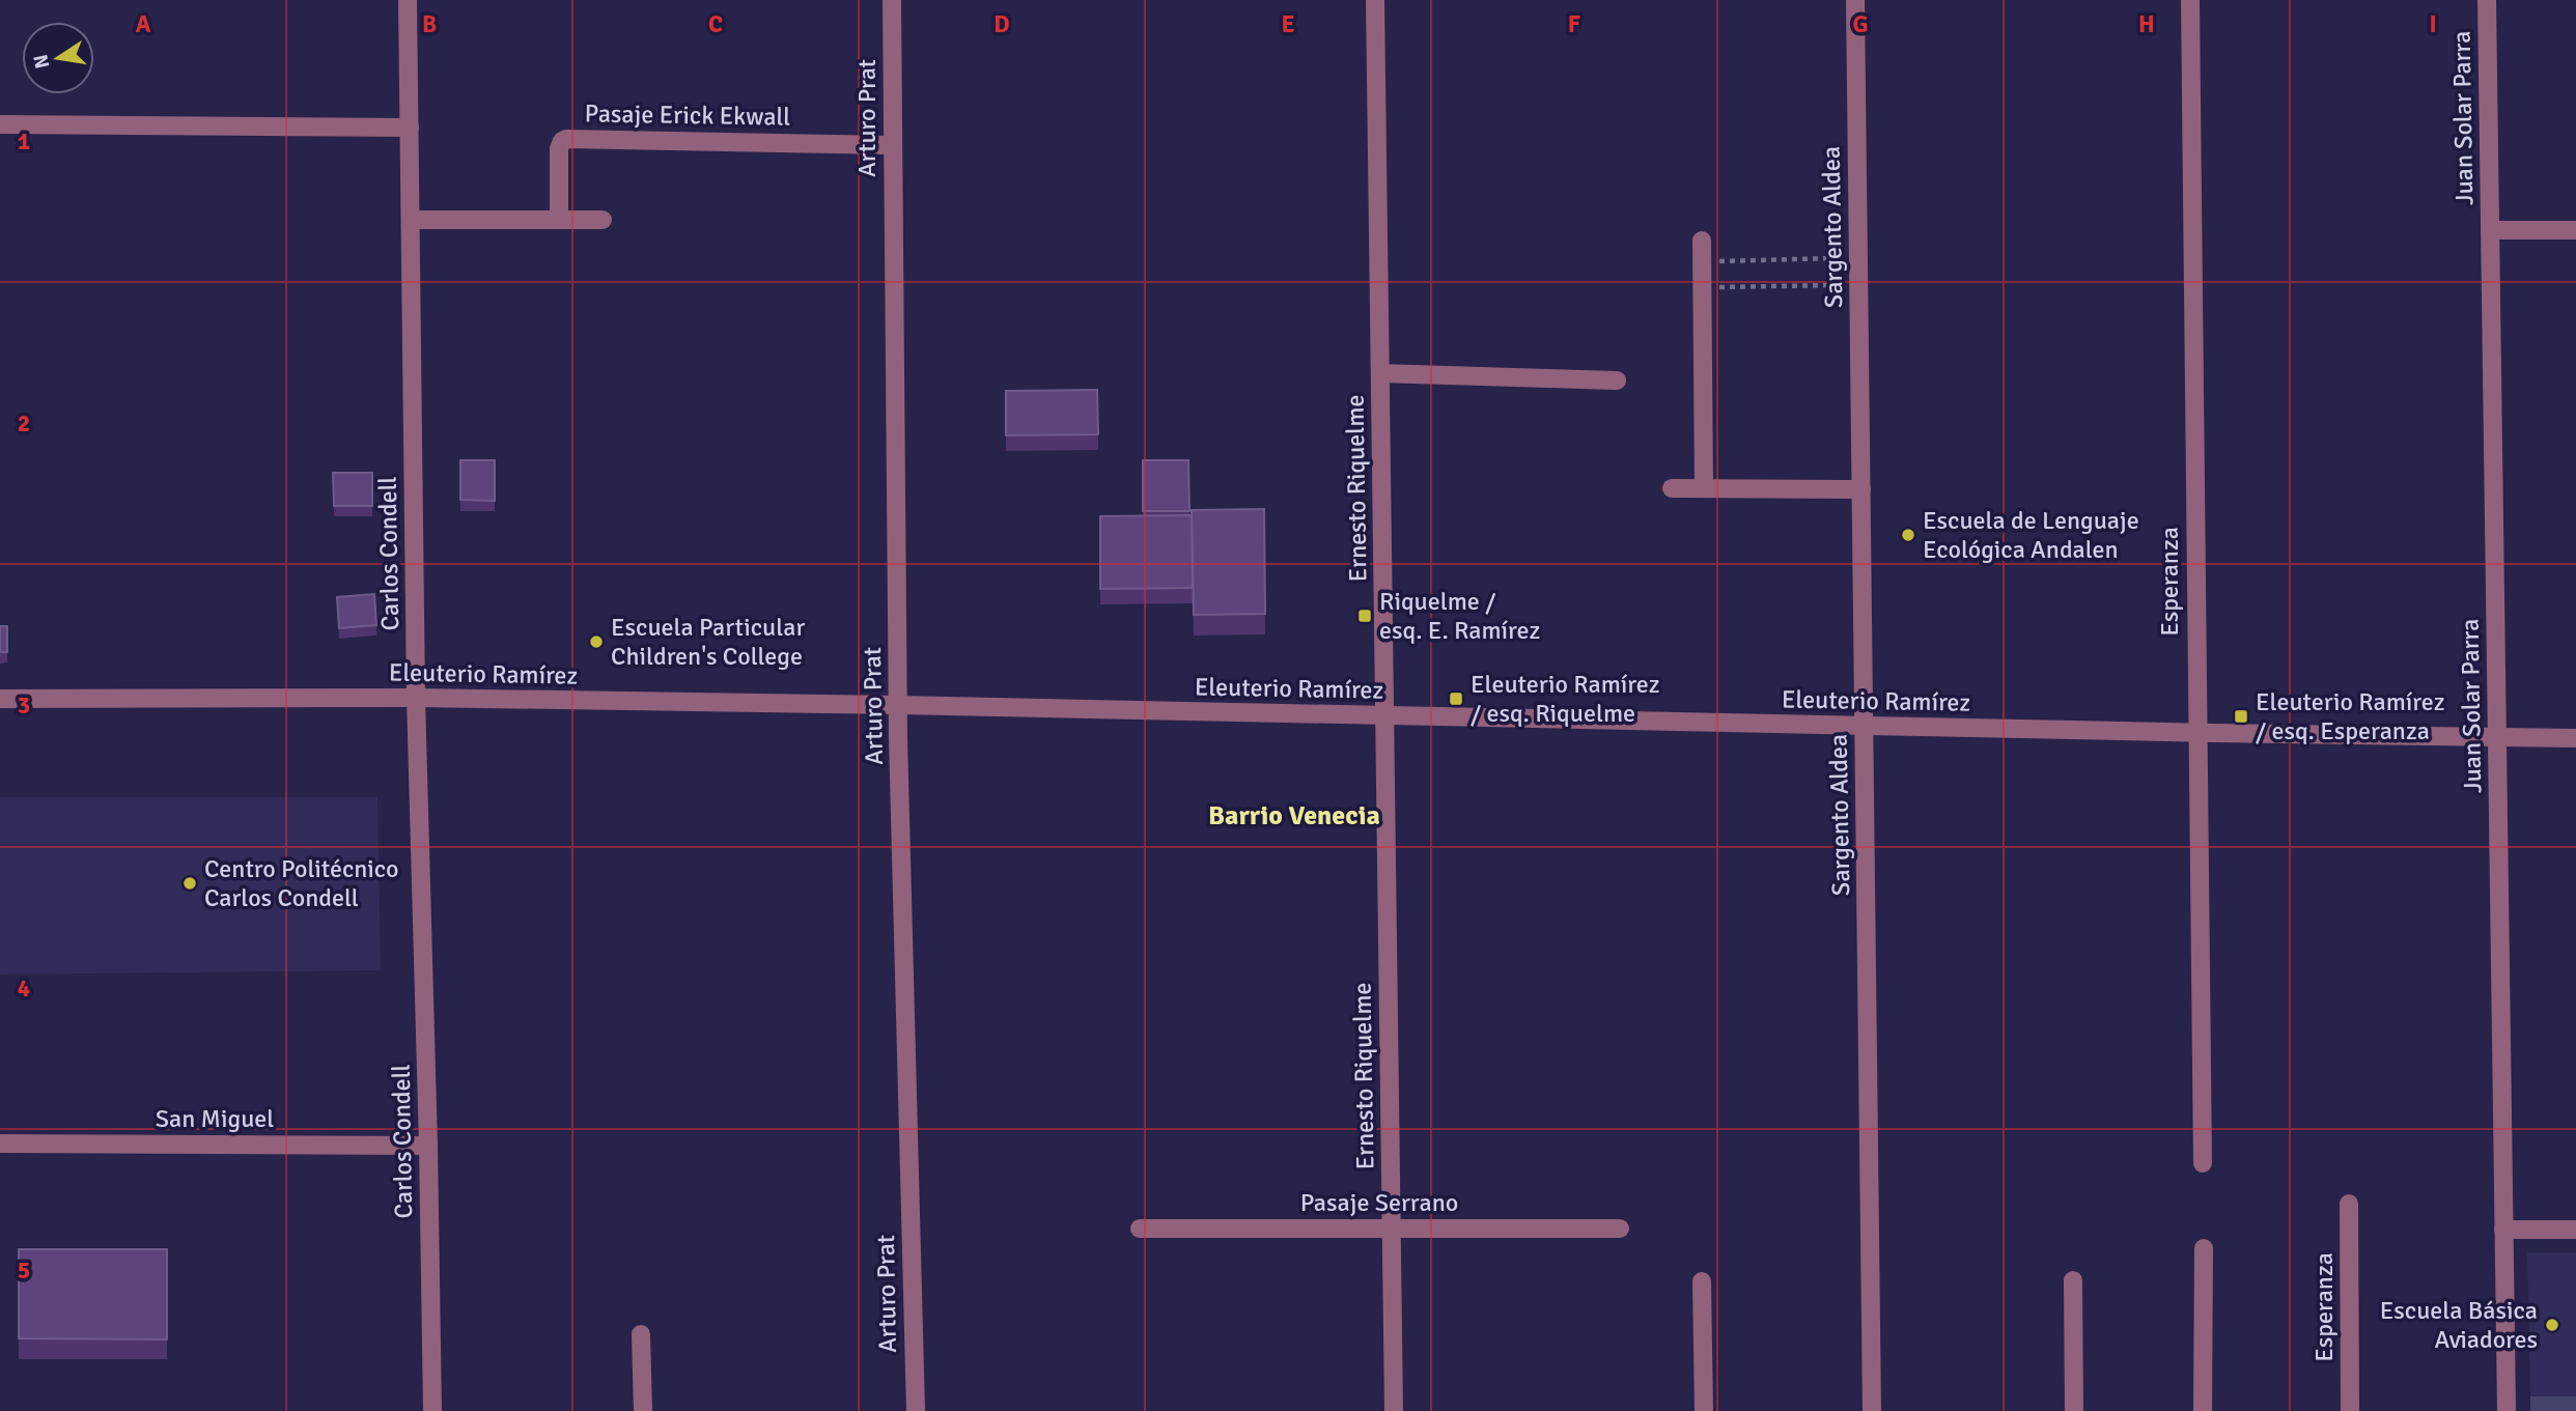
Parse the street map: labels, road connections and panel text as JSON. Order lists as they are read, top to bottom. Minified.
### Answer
{"streets":{"street":["Pasaje Erick Ekwall","Arturo Prat","Juan Solar Parra","Sargento Aldea","Ernesto Riquelme","Carlos Condell","Esperanza","Eleuterio Ramírez","San Miguel","Pasaje Serrano"]},"crossings":[["Pasaje Erick Ekwall","Arturo Prat"],["Arturo Prat","Eleuterio Ramírez"],["Juan Solar Parra","Eleuterio Ramírez"],["Sargento Aldea","Eleuterio Ramírez"],["Ernesto Riquelme","Eleuterio Ramírez"],["Ernesto Riquelme","Pasaje Serrano"],["Carlos Condell","Eleuterio Ramírez"],["Carlos Condell","San Miguel"],["Esperanza","Eleuterio Ramírez"]],"districts":["Barrio Venecia"],"places":{"other":["Escuela de Lenguaje Ecológica Andalen","Escuela Particular Children's College","Centro Politécnico Carlos Condell","Escuela Básica Aviadores"],"transit":["Riquelme / esq. E. Ramírez","Eleuterio Ramírez / esq. Riquelme","Eleuterio Ramírez / esq. Esperanza"]},"north":"left","grid":{"columns":["A","B","C","D","E","F","G","H","I"],"rows":["1","2","3","4","5"]}}
